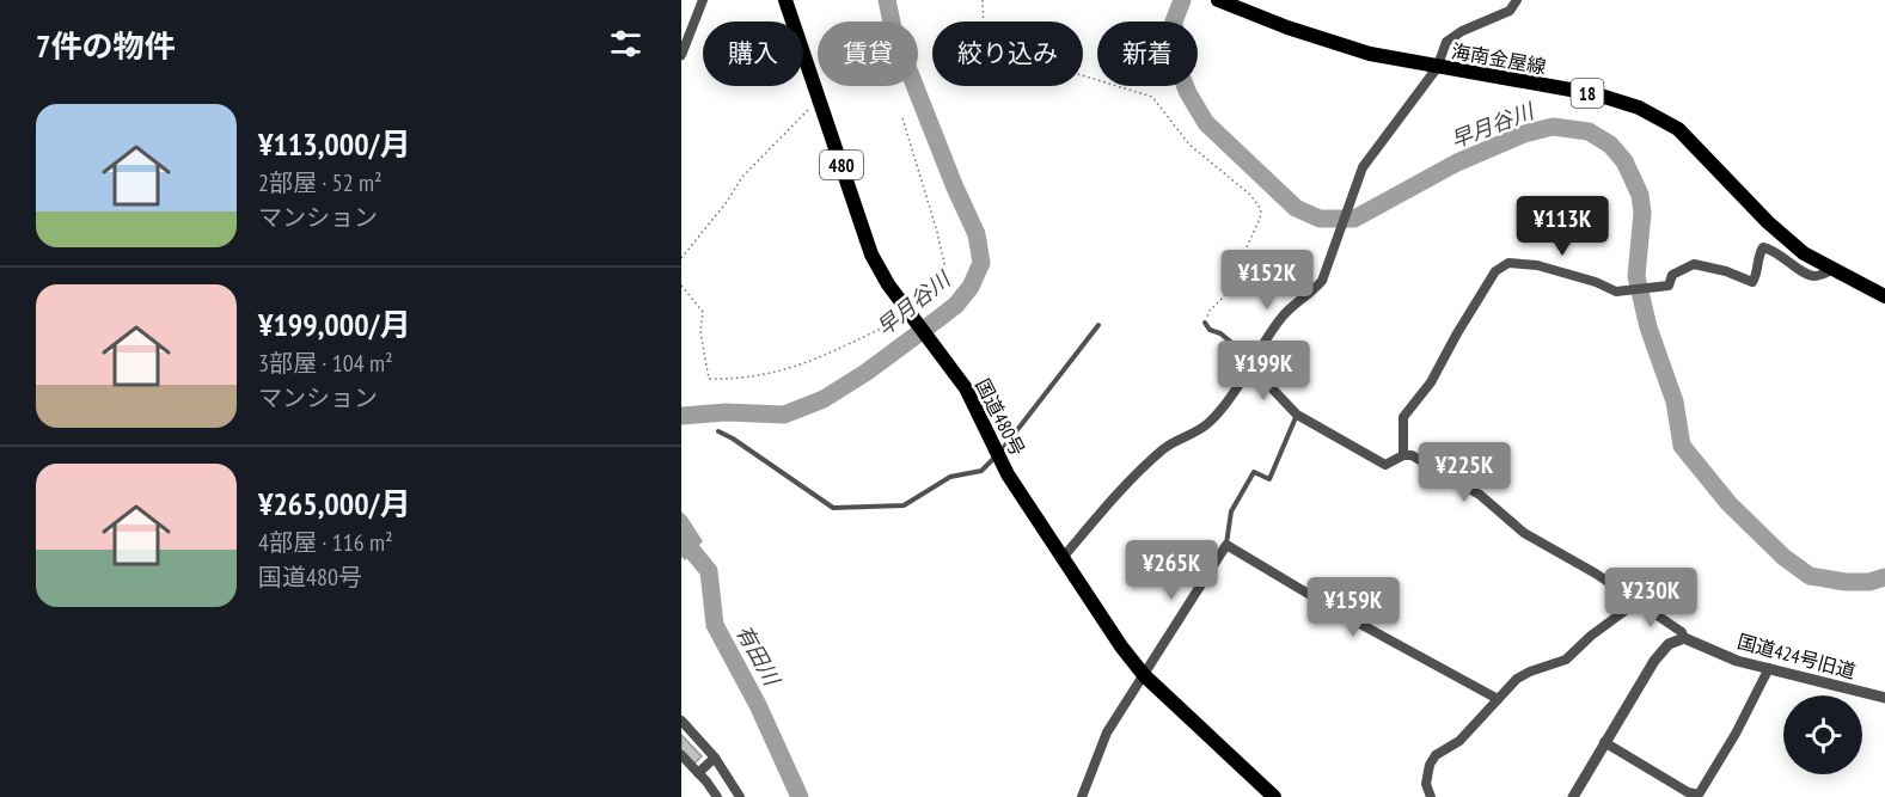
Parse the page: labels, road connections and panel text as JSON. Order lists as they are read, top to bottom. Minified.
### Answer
{"streets":{"main road":["海南金屋線","18","480","国道480号"],"street":["国道424号旧道"]},"water":["早月谷川","有田川"],"page":{"heading":"7件の物件","chip":["購入","賃貸","絞り込み","新着"],"list":[{"name":"¥113,000/月","note":"2部屋 · 52 m² · マンション"},{"name":"¥199,000/月","note":"3部屋 · 104 m² · マンション"},{"name":"¥265,000/月","note":"4部屋 · 116 m² · 国道480号"}],"price":["¥113K","¥152K","¥199K","¥225K","¥265K","¥230K","¥159K"]}}
